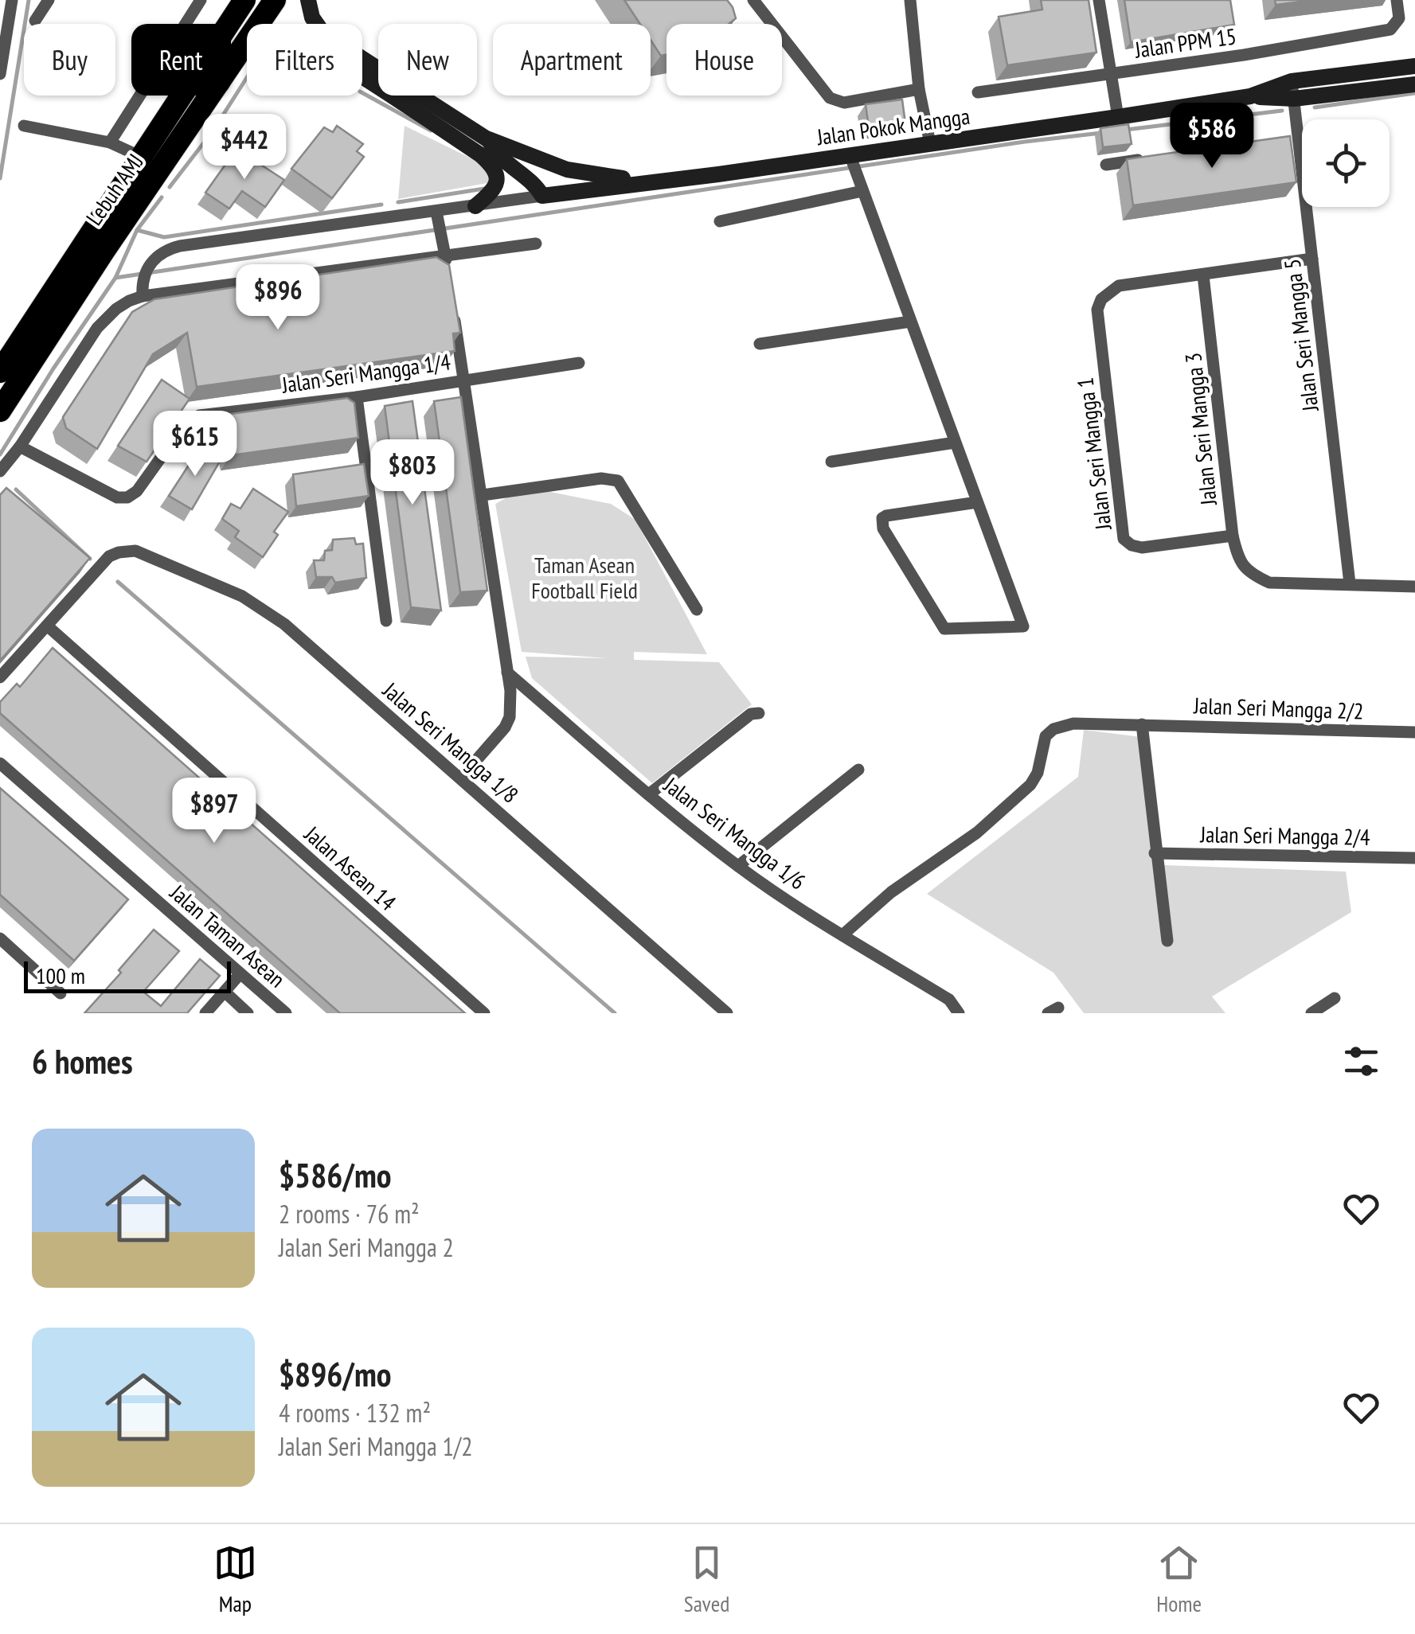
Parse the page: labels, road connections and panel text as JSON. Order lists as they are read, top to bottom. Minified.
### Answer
{"streets":{"highway":["Lebuh AMJ"],"street":["Jalan PPM 15","Jalan Pokok Mangga","Jalan Seri Mangga 5","Jalan Seri Mangga 1/4","Jalan Seri Mangga 3","Jalan Seri Mangga 1","Jalan Seri Mangga 2/2","Jalan Seri Mangga 1/8","Jalan Seri Mangga 1/6","Jalan Seri Mangga 2/4","Jalan Asean 14","Jalan Taman Asean"]},"crossings":[["Jalan Pokok Mangga","Jalan Seri Mangga 5"],["Jalan Seri Mangga 5","Jalan Seri Mangga 3"],["Jalan Seri Mangga 3","Jalan Seri Mangga 1"],["Jalan Seri Mangga 2/2","Jalan Seri Mangga 1/6"],["Jalan Seri Mangga 1/8","Jalan Asean 14"]],"parks":["Taman Asean Football Field"],"scale_bar":"100 m","page":{"chip":["Buy","Rent","Filters","New","Apartment","House"],"price":["$586","$442","$896","$615","$803","$897"],"scale":"100 m","heading":"6 homes","list":[{"name":"$586/mo","note":"2 rooms · 76 m² · Jalan Seri Mangga 2"},{"name":"$896/mo","note":"4 rooms · 132 m² · Jalan Seri Mangga 1/2"}],"tabs":["Map","Saved","Home"]}}
